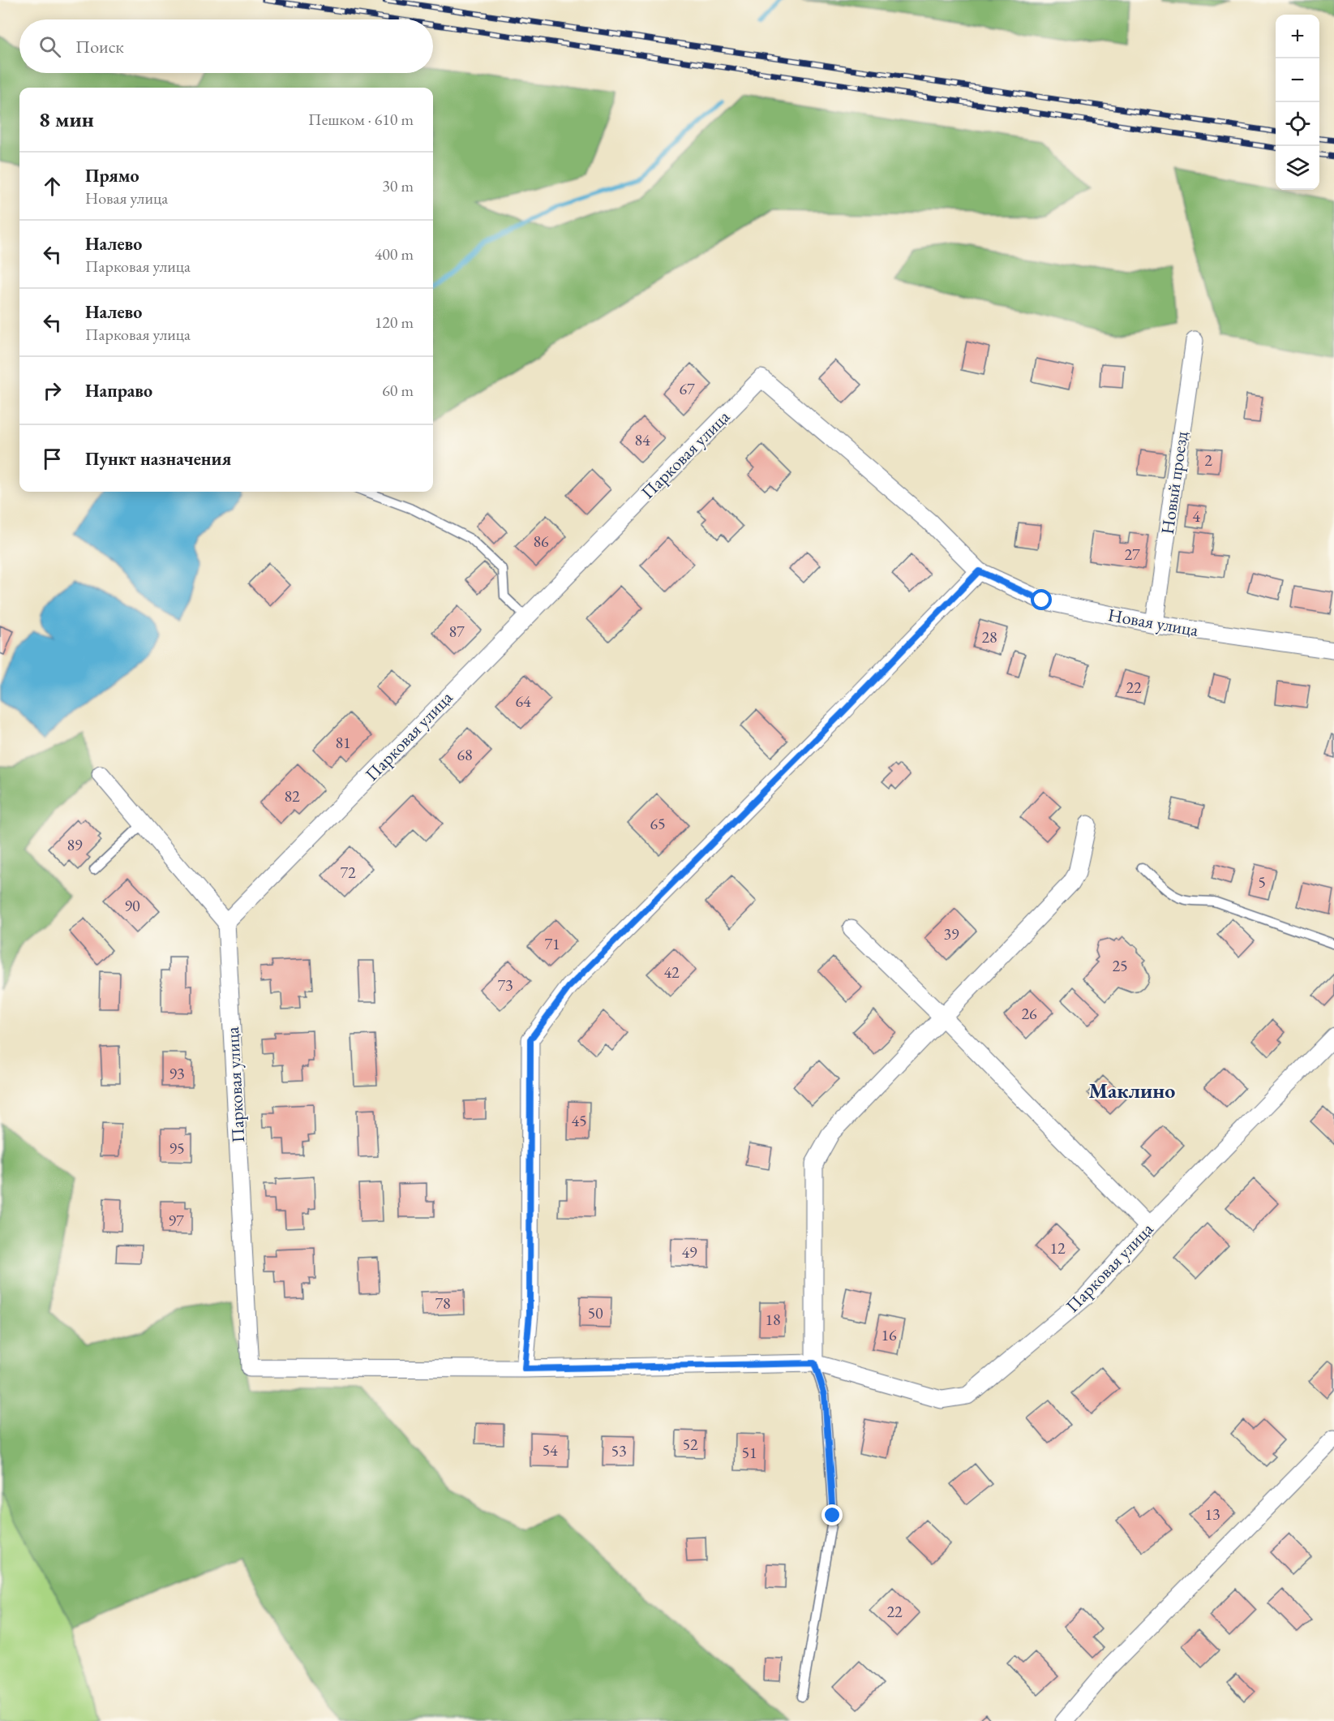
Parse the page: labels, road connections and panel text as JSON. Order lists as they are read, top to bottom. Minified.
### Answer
{"streets":{"street":["Парковая улица","Новый проезд","Новая улица"]},"crossings":[["Парковая улица","Новая улица"],["Новый проезд","Новая улица"]],"districts":["Маклино"],"house_numbers":["67","84","2","4","86","27","87","28","22","64","81","68","82","65","89","72","5","90","39","71","25","42","73","26","93","45","95","97","12","49","78","50","18","16","52","54","53","51","13","22"],"page":{"map_buttons":["+","−"],"search":"Поиск","heading":["8 мин","Пешком · 610 m"],"list":[["Прямо","Новая улица","30 m"],["Налево","Парковая улица","400 m"],["Налево","Парковая улица","120 m"],["Направо","60 m"],"Пункт назначения"]}}
